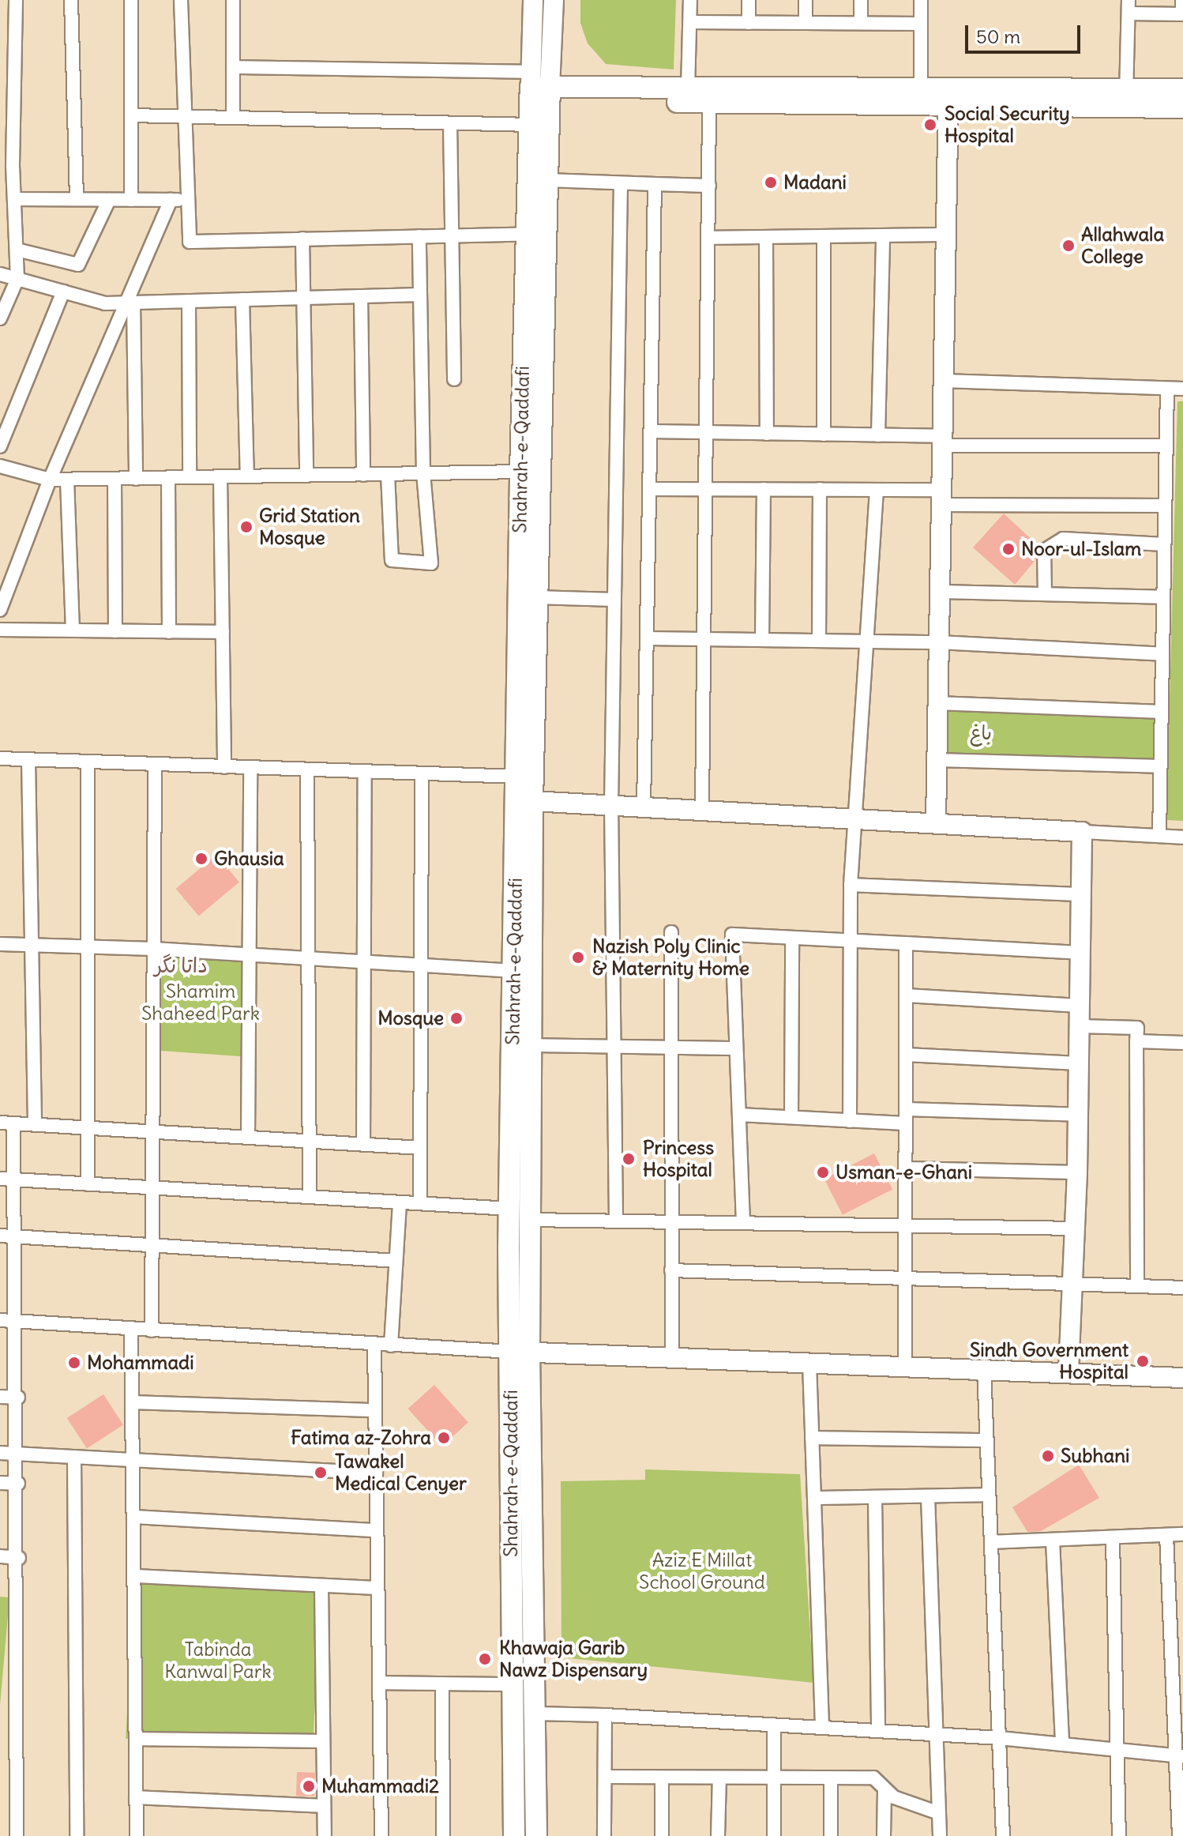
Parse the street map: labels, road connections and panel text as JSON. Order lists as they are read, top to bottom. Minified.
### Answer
{"streets":{"main road":["Shahrah-e-Qaddafi"]},"districts":["داتا نگر"],"parks":["باغ","Shamim Shaheed Park","Aziz E Millat School Ground","Tabinda Kanwal Park"],"places":["Social Security Hospital","Madani","Allahwala College","Grid Station Mosque","Noor-ul-Islam","Ghausia","Nazish Poly Clinic & Maternity Home","Mosque","Princess Hospital","Usman-e-Ghani","Sindh Government Hospital","Mohammadi","Fatima az-Zohra","Subhani","Tawakel Medical Cenyer","Khawaja Garib Nawz Dispensary","Muhammadi2"],"scale_bar":"50 m"}
